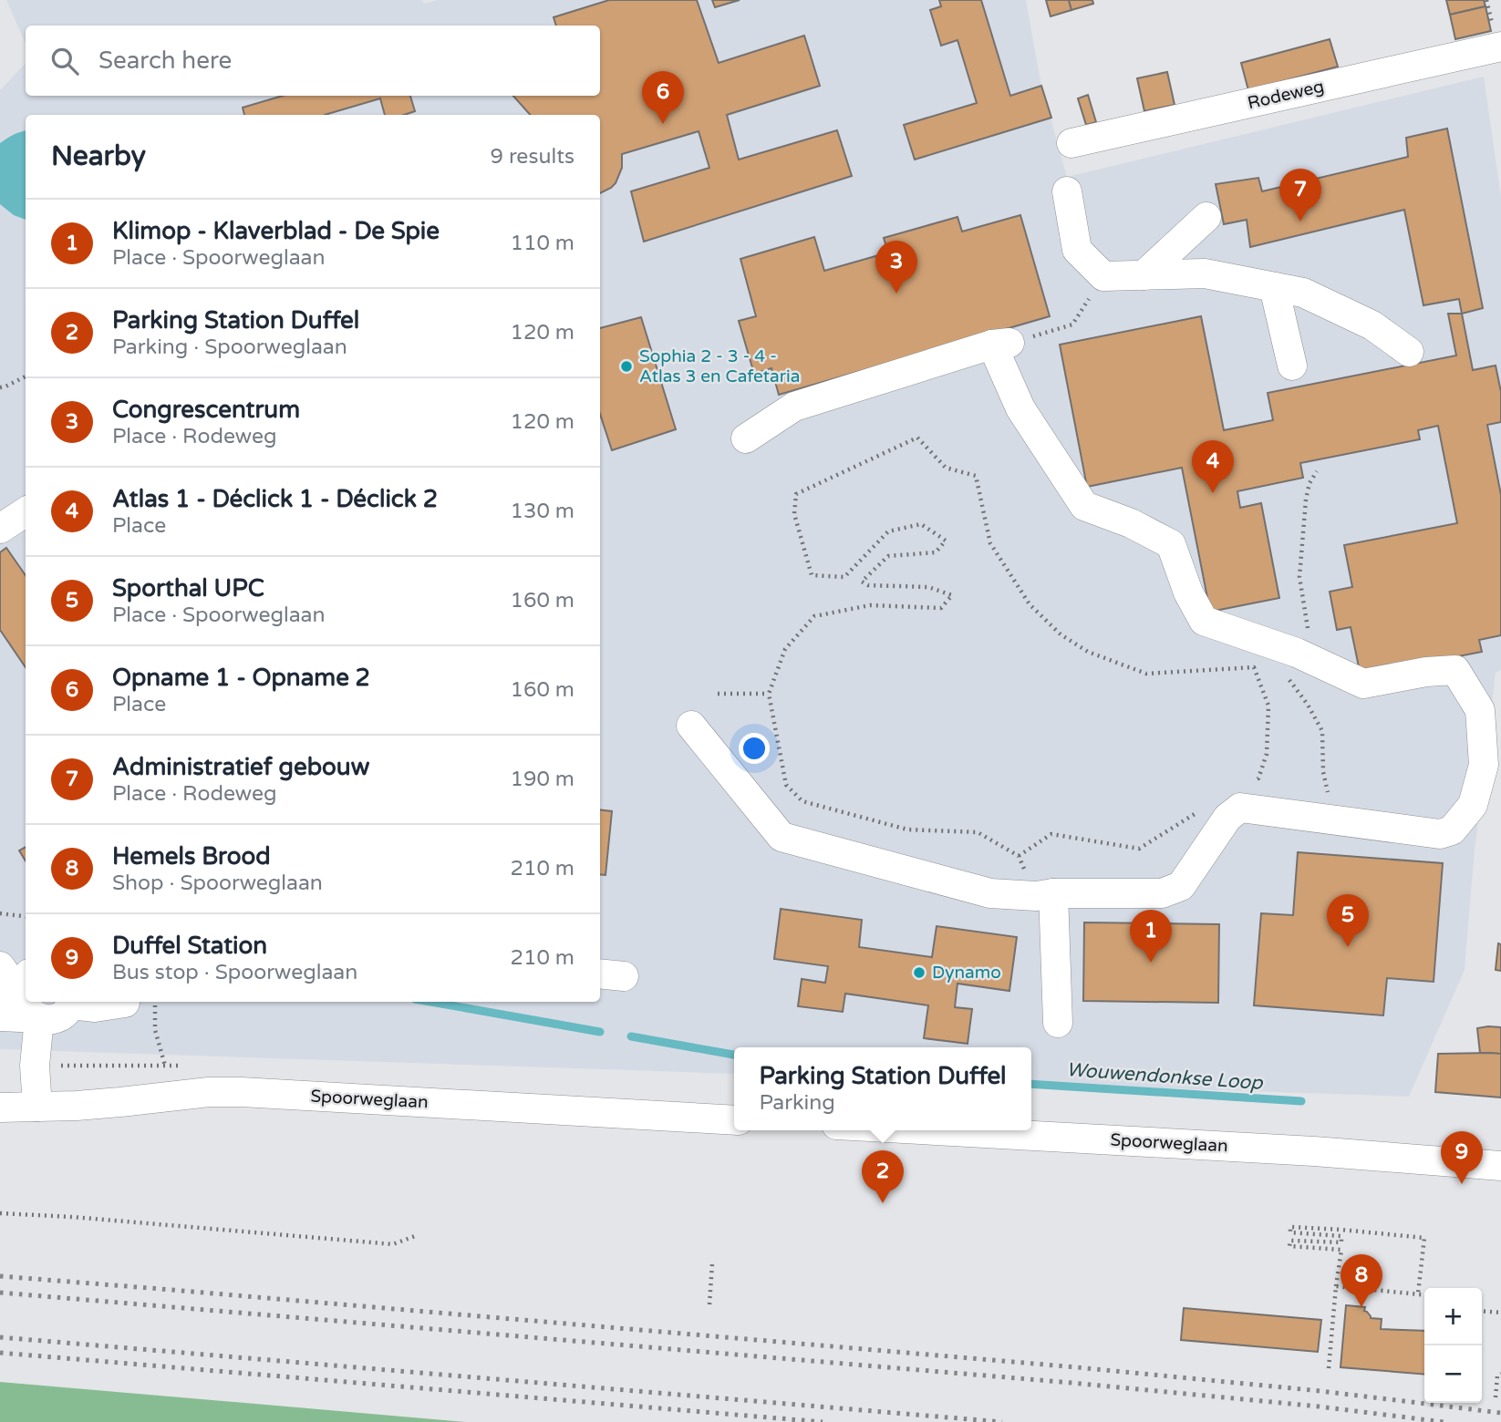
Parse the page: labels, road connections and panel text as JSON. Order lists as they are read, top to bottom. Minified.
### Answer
{"streets":{"street":["Rodeweg","Spoorweglaan"]},"water":["Wouwendonkse Loop"],"places":["Sophia 2 - 3 - 4 - Atlas 3 en Cafetaria","Dynamo"],"page":{"search":"Search here","pins":["6","7","3","4","5","1","9","2","8"],"heading":["Nearby","9 results"],"list":[{"mark":"1","name":"Klimop - Klaverblad - De Spie","note":"Place · Spoorweglaan","value":"110 m"},{"mark":"2","name":"Parking Station Duffel","note":"Parking · Spoorweglaan","value":"120 m"},{"mark":"3","name":"Congrescentrum","note":"Place · Rodeweg","value":"120 m"},{"mark":"4","name":"Atlas 1 - Déclick 1 - Déclick 2","note":"Place","value":"130 m"},{"mark":"5","name":"Sporthal UPC","note":"Place · Spoorweglaan","value":"160 m"},{"mark":"6","name":"Opname 1 - Opname 2","note":"Place","value":"160 m"},{"mark":"7","name":"Administratief gebouw","note":"Place · Rodeweg","value":"190 m"},{"mark":"8","name":"Hemels Brood","note":"Shop · Spoorweglaan","value":"210 m"},{"mark":"9","name":"Duffel Station","note":"Bus stop · Spoorweglaan","value":"210 m"}],"popup":["Parking Station Duffel","Parking"],"map_buttons":["+","−"]}}
